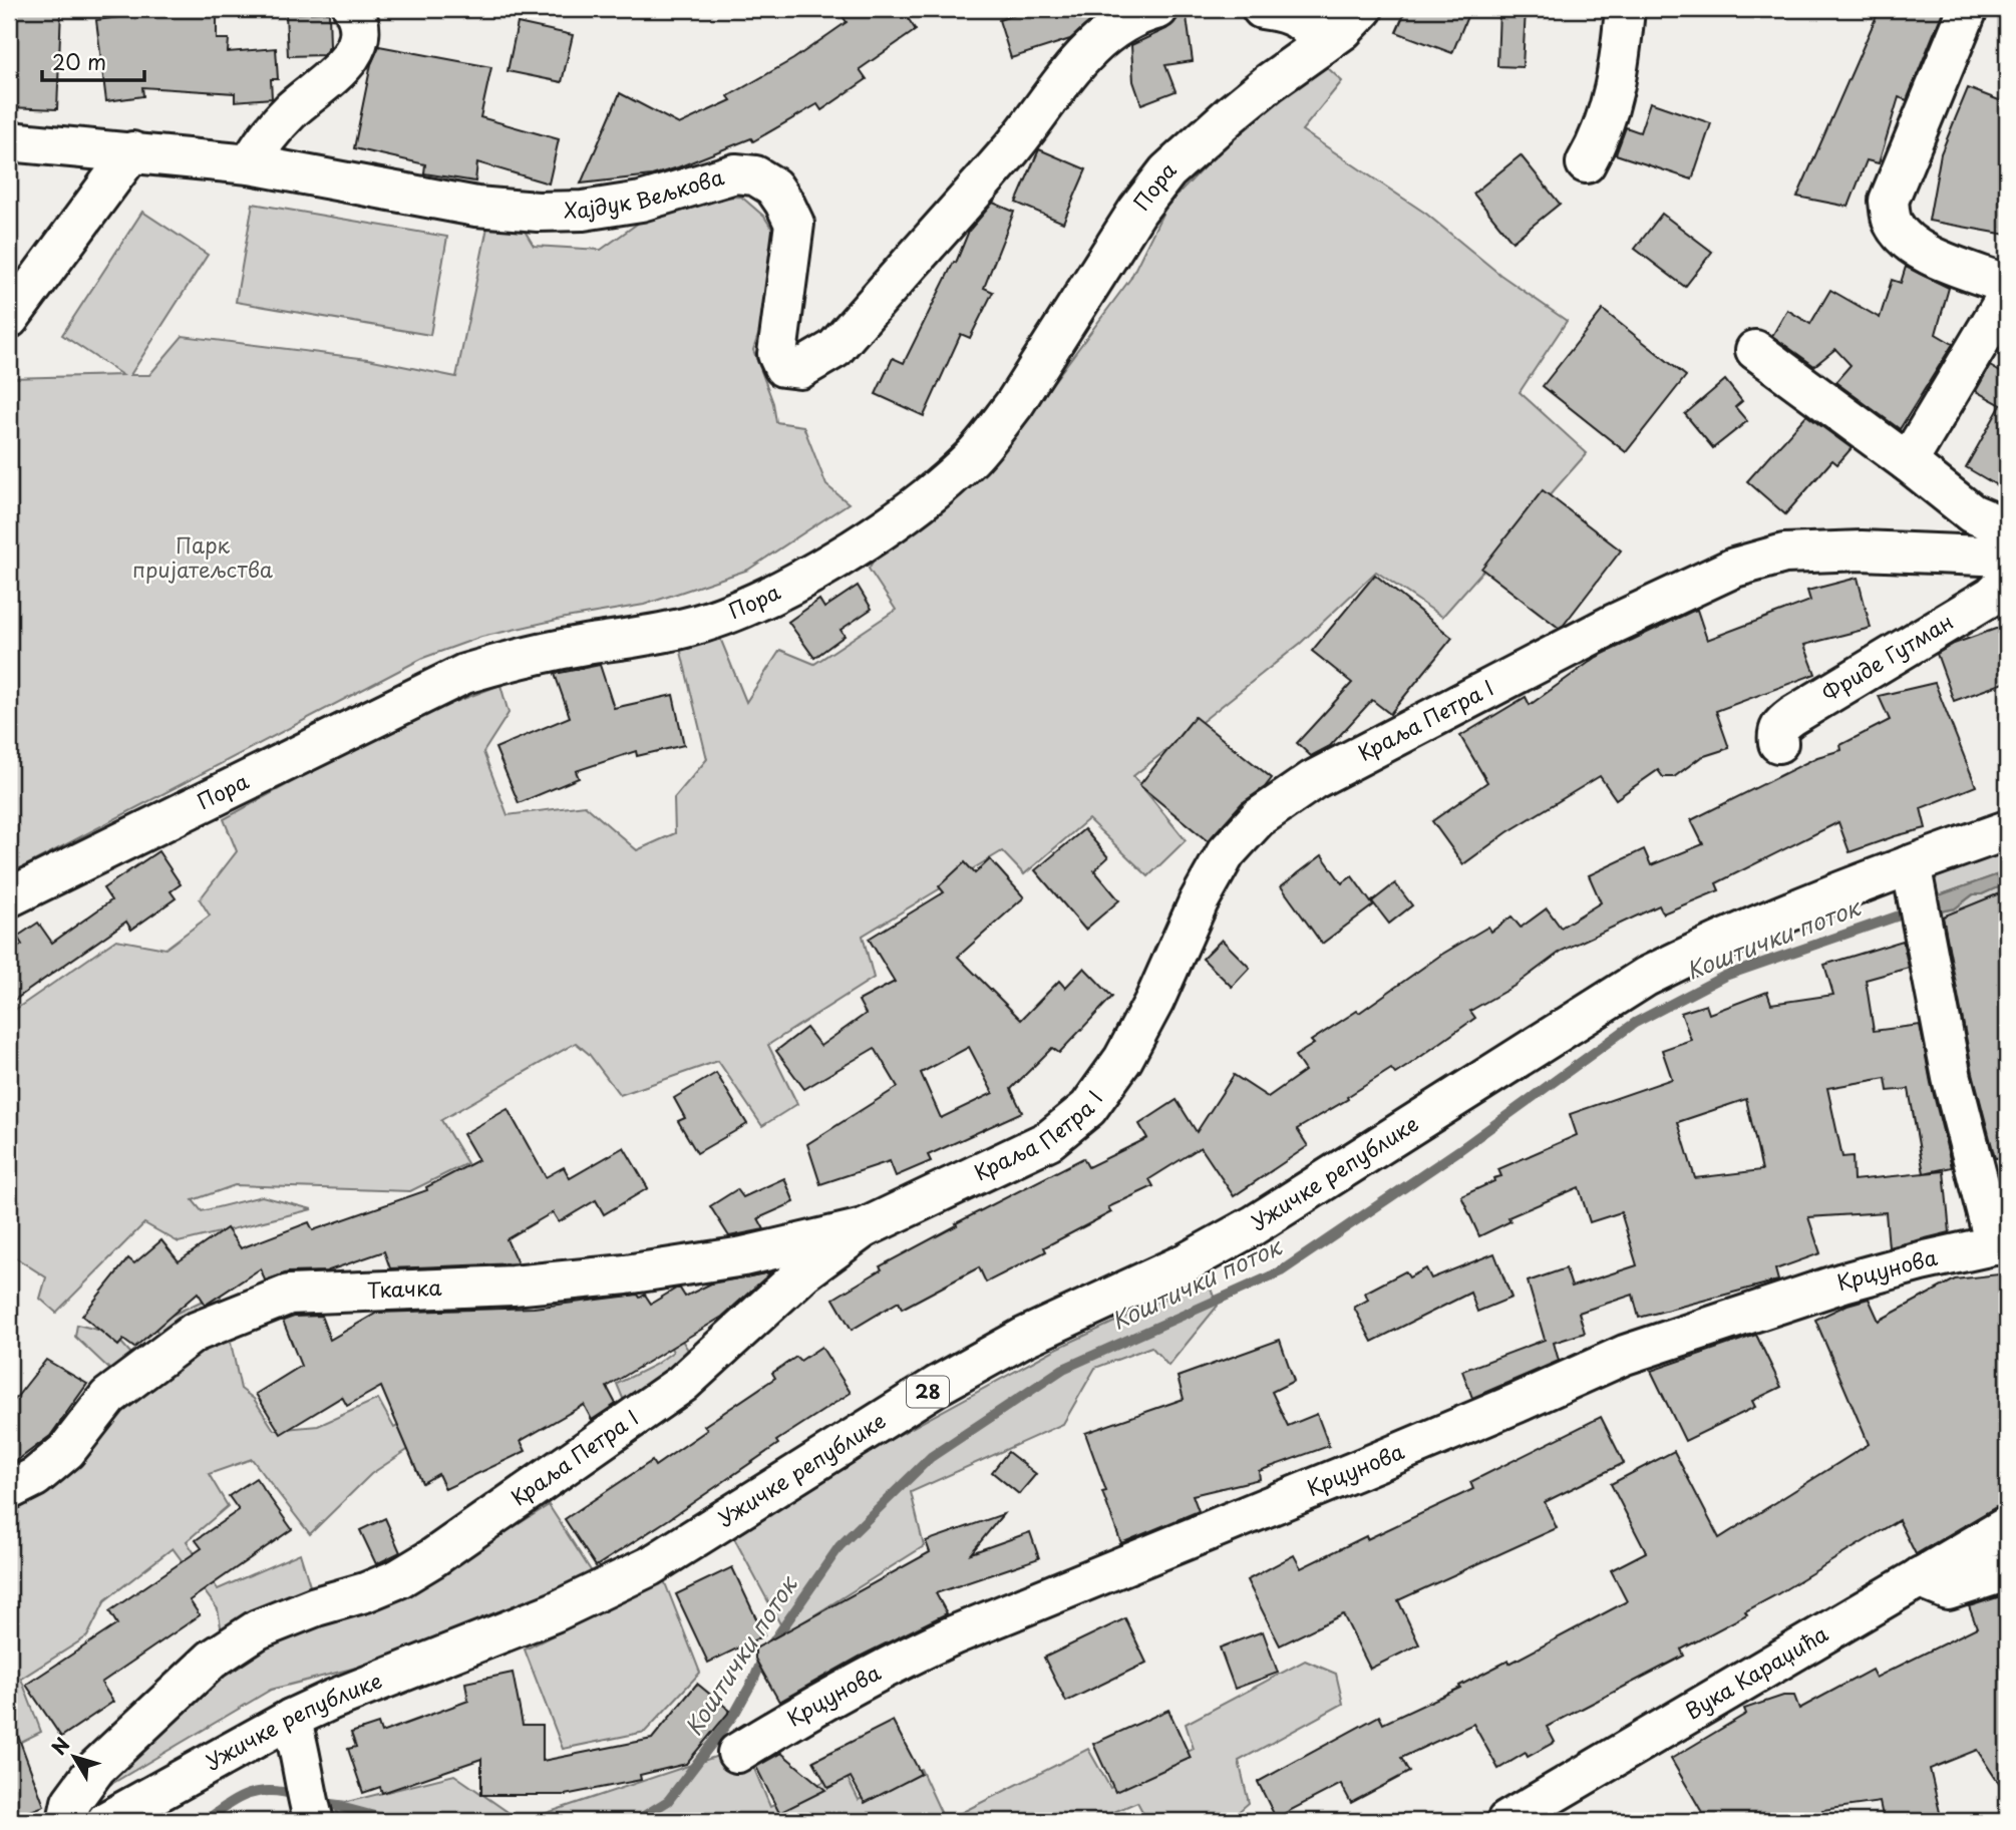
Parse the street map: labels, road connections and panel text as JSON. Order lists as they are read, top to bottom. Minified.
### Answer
{"streets":{"street":["Пора","Хајдук Вељкова","Фриде Гутман","Краља Петра I","Ужичке републике","Крцунова","Ткачка","28","Вука Караџића"]},"crossings":[["Краља Петра I","Ткачка"],["Ужичке републике","Крцунова"]],"water":["Коштички поток"],"parks":["Парк пријатељства"],"scale_bar":"20 m","north":"top left"}
